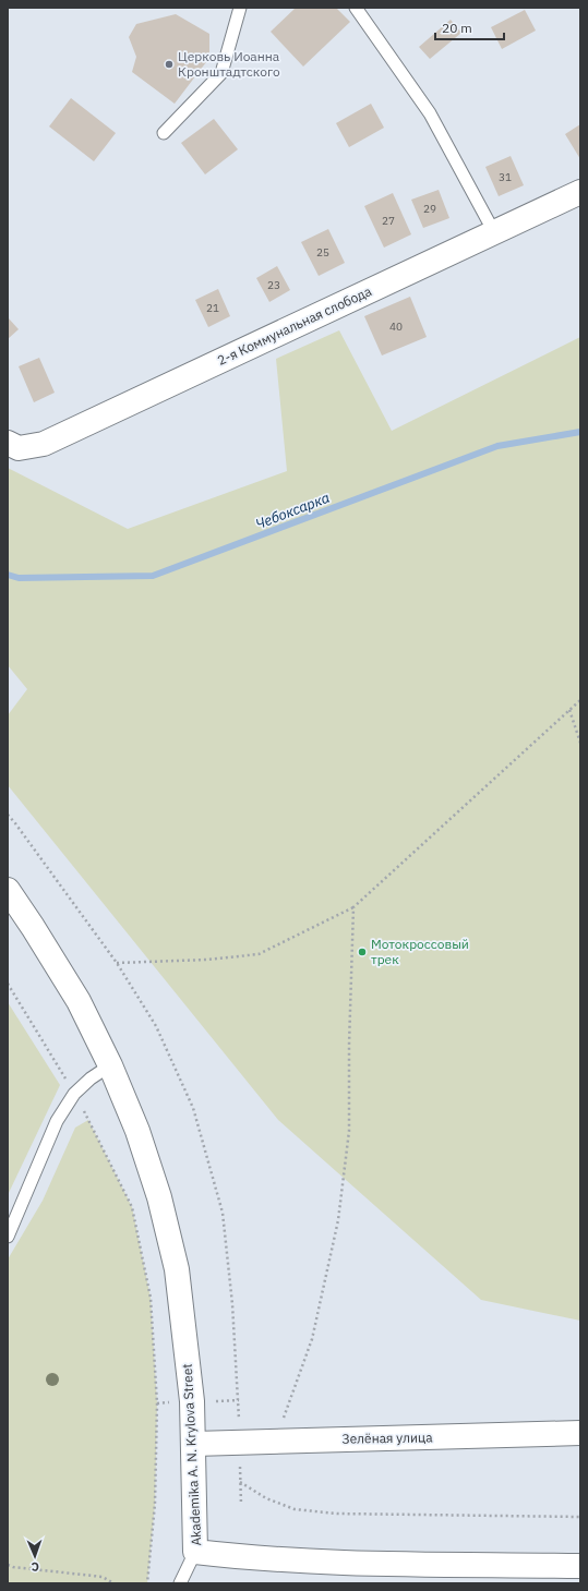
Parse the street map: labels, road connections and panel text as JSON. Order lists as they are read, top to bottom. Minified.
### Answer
{"streets":{"main road":["2-я Коммунальная слобода","Зелёная улица","Akademika A. N. Krylova Street"]},"crossings":[["Зелёная улица","Akademika A. N. Krylova Street"]],"water":["Чебоксарка"],"places":["Церковь Иоанна Кронштадтского","Мотокроссовый трек"],"house_numbers":["31","29","27","25","23","21","40"],"scale_bar":"20 m","north":"bottom"}
